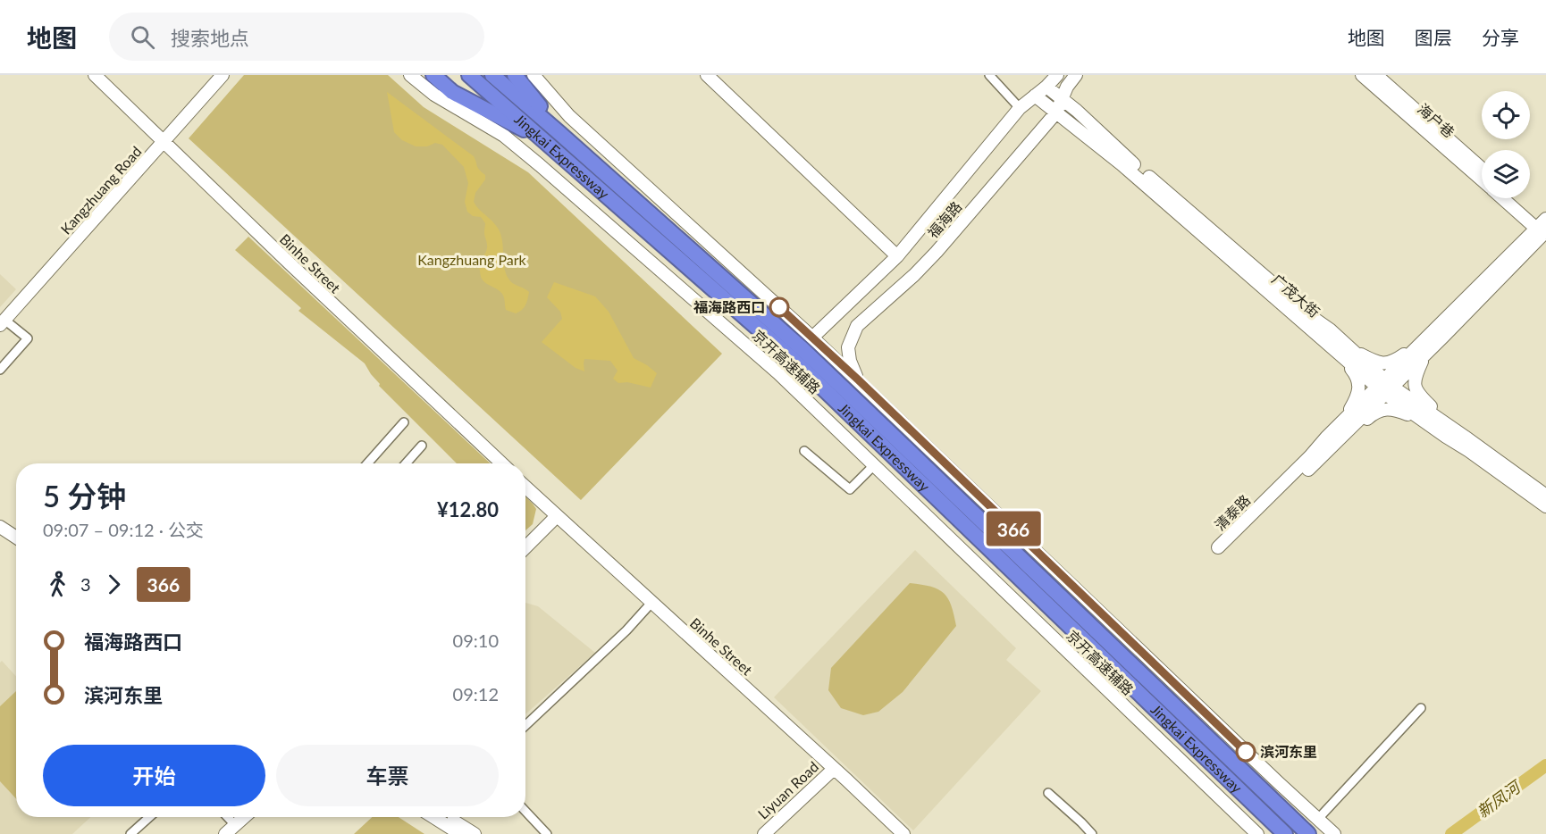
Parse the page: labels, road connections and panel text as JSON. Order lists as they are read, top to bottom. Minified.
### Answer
{"streets":{"highway":["Jingkai Expressway"],"main road":["海户巷","Kangzhuang Road","福海路","Binhe Street","广茂大街","京开高速辅路","清泰路","Liyuan Road"]},"crossings":[["海户巷","清泰路"],["Kangzhuang Road","Binhe Street"],["福海路","广茂大街"],["Binhe Street","Liyuan Road"],["广茂大街","清泰路"]],"water":["新凤河"],"parks":["Kangzhuang Park"],"places":["福海路西口","滨河东里"],"lines":["bus line 366"],"page":{"header":"地图","search":"搜索地点","nav":["地图","图层","分享"],"on_map":"366","heading":["5 分钟","09:07 – 09:12 · 公交","¥12.80"],"legs":["3","366"],"list":[{"name":"福海路西口","value":"09:10"},{"name":"滨河东里","value":"09:12"}],"buttons":["开始","车票"]}}
